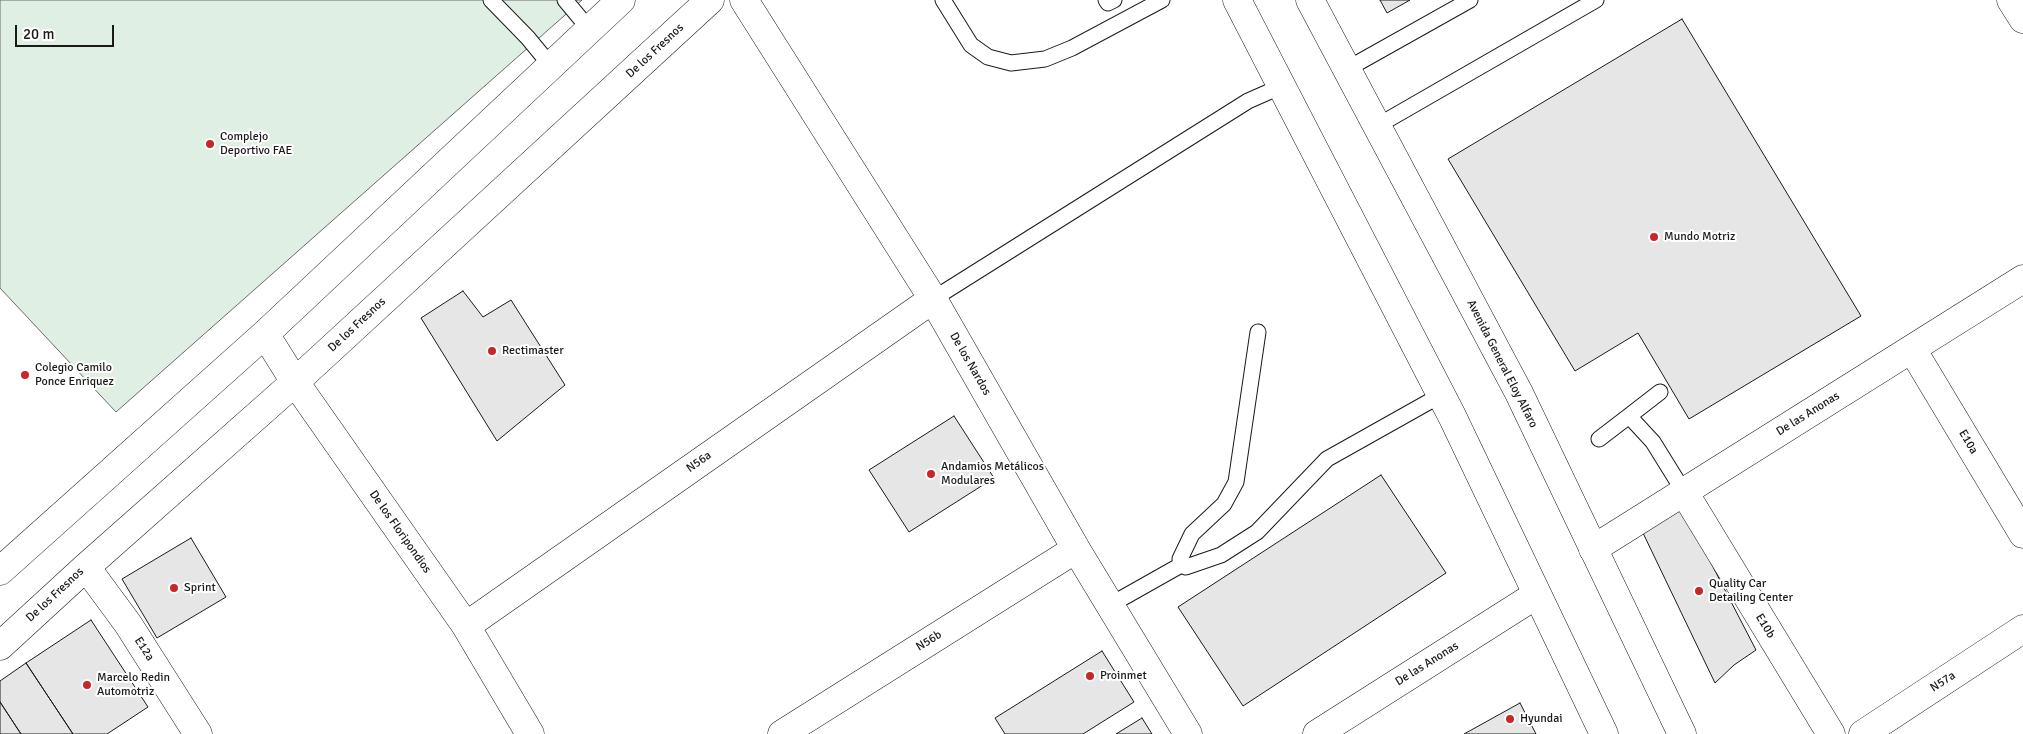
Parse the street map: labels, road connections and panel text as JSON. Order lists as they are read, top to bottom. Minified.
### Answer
{"streets":{"street":["De los Fresnos","De los Nardos","Avenida General Eloy Alfaro","De las Anonas","E10a","N56a","De los Floripondios","E10b","N56b","E12a","N57a"]},"crossings":[["De los Fresnos","De los Floripondios"],["De los Fresnos","E12a"],["De los Nardos","N56a"],["De los Nardos","N56b"],["Avenida General Eloy Alfaro","De las Anonas"],["De las Anonas","E10a"],["De las Anonas","E10b"],["N56a","De los Floripondios"]],"places":["Complejo Deportivo FAE","Mundo Motriz","Rectimaster","Colegio Camilo Ponce Enriquez","Andamios Metálicos Modulares","Sprint","Quality Car Detailing Center","Proinmet","Marcelo Redin Automotriz","Hyundai"],"scale_bar":"20 m"}
